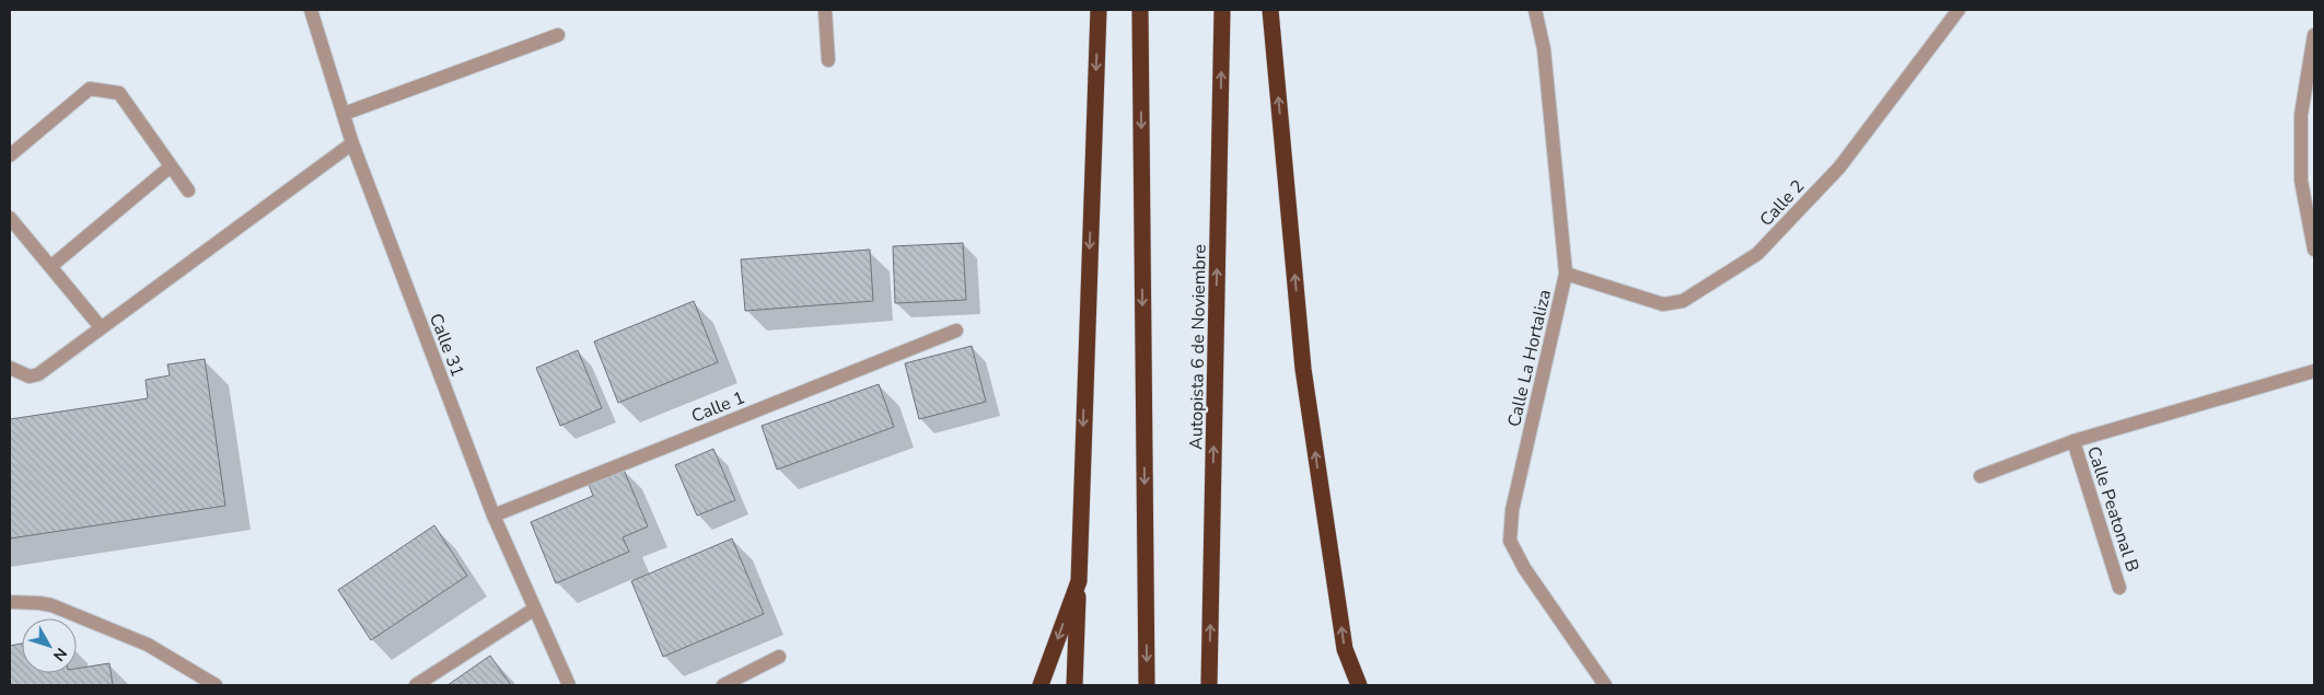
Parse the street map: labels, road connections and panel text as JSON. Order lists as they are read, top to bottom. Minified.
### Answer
{"streets":{"highway":["Autopista 6 de Noviembre"],"street":["Calle 2","Calle 31","Calle La Hortaliza","Calle 1","Calle Peatonal B"]},"crossings":[["Calle 2","Calle La Hortaliza"],["Calle 31","Calle 1"]],"north":"bottom right"}
